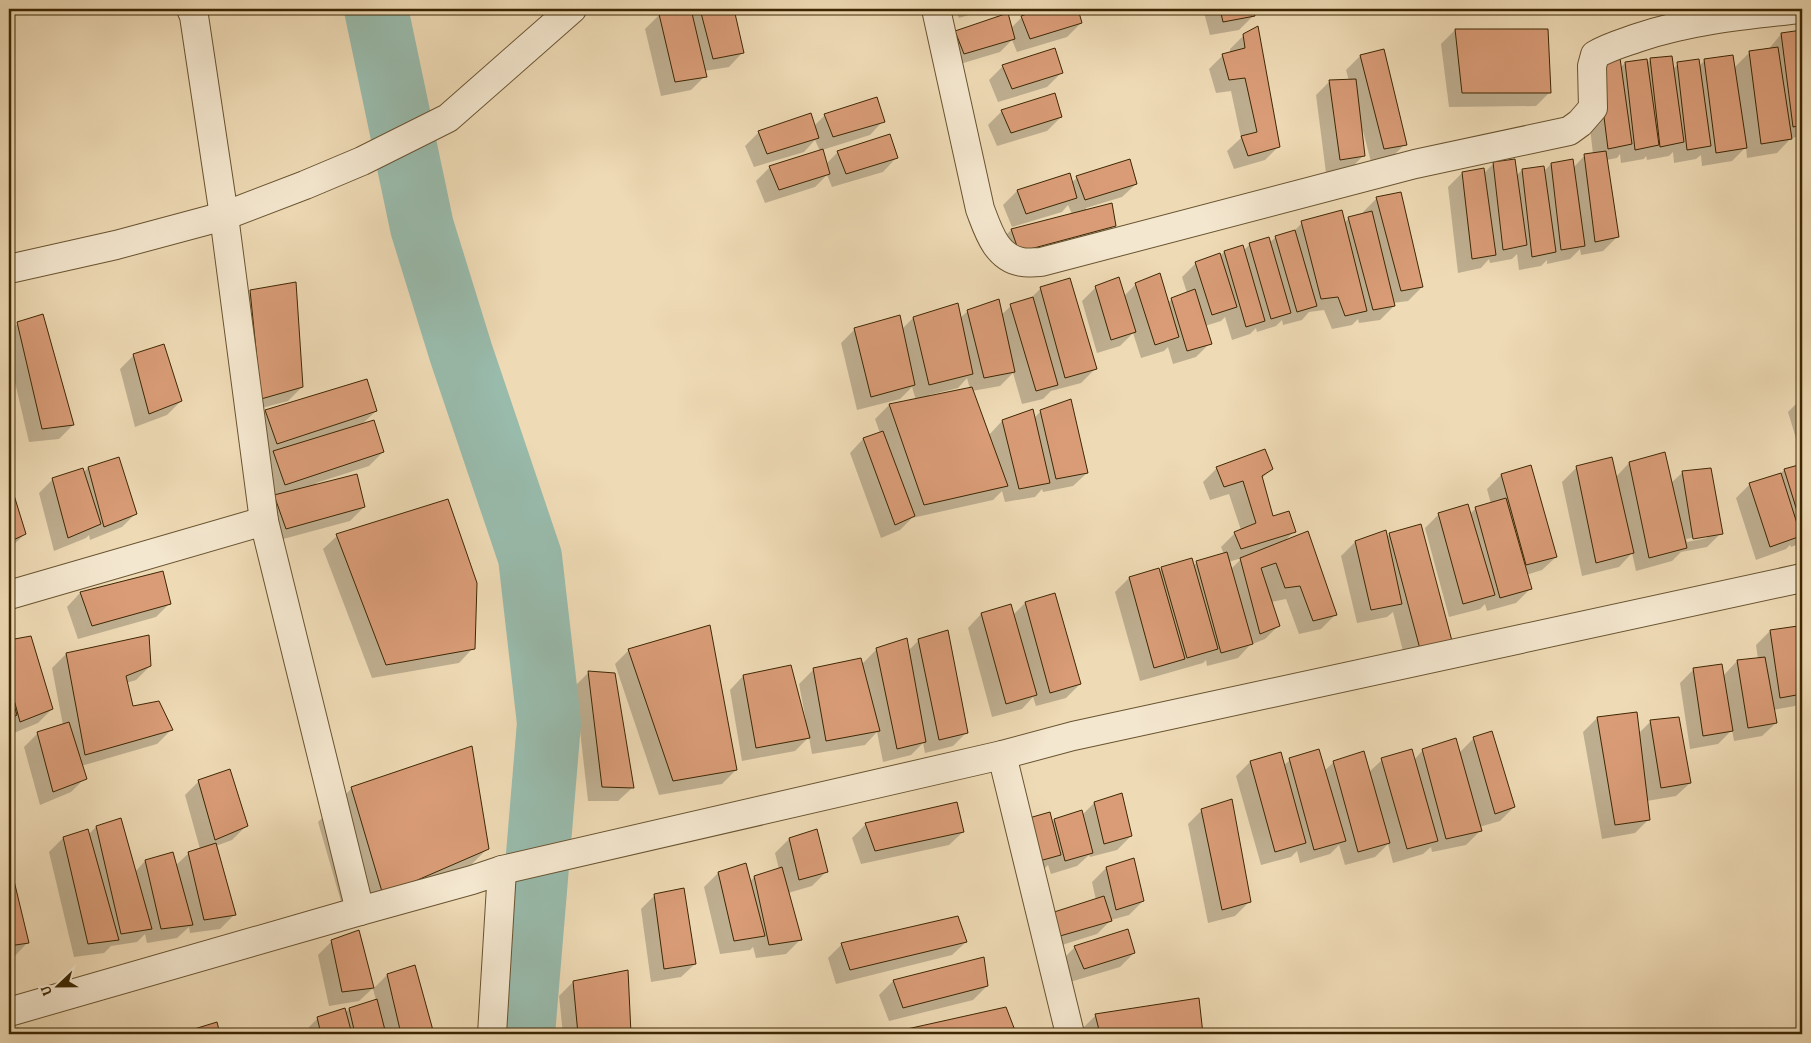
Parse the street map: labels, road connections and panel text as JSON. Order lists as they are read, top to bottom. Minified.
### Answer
{"north":"left"}
